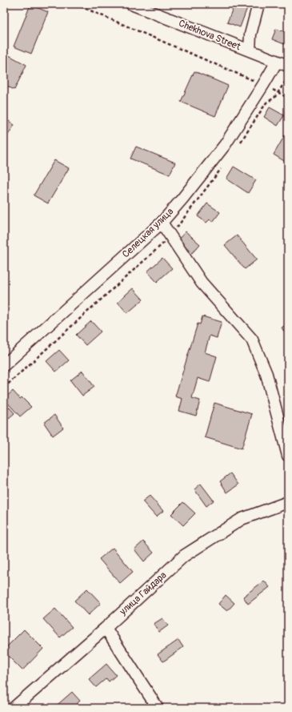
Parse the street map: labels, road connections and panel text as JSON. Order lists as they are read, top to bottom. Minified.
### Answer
{"streets":{"street":["Chekhova Street","Селецкая улица","улица Гайдара"]},"crossings":[["Chekhova Street","Селецкая улица"]]}
